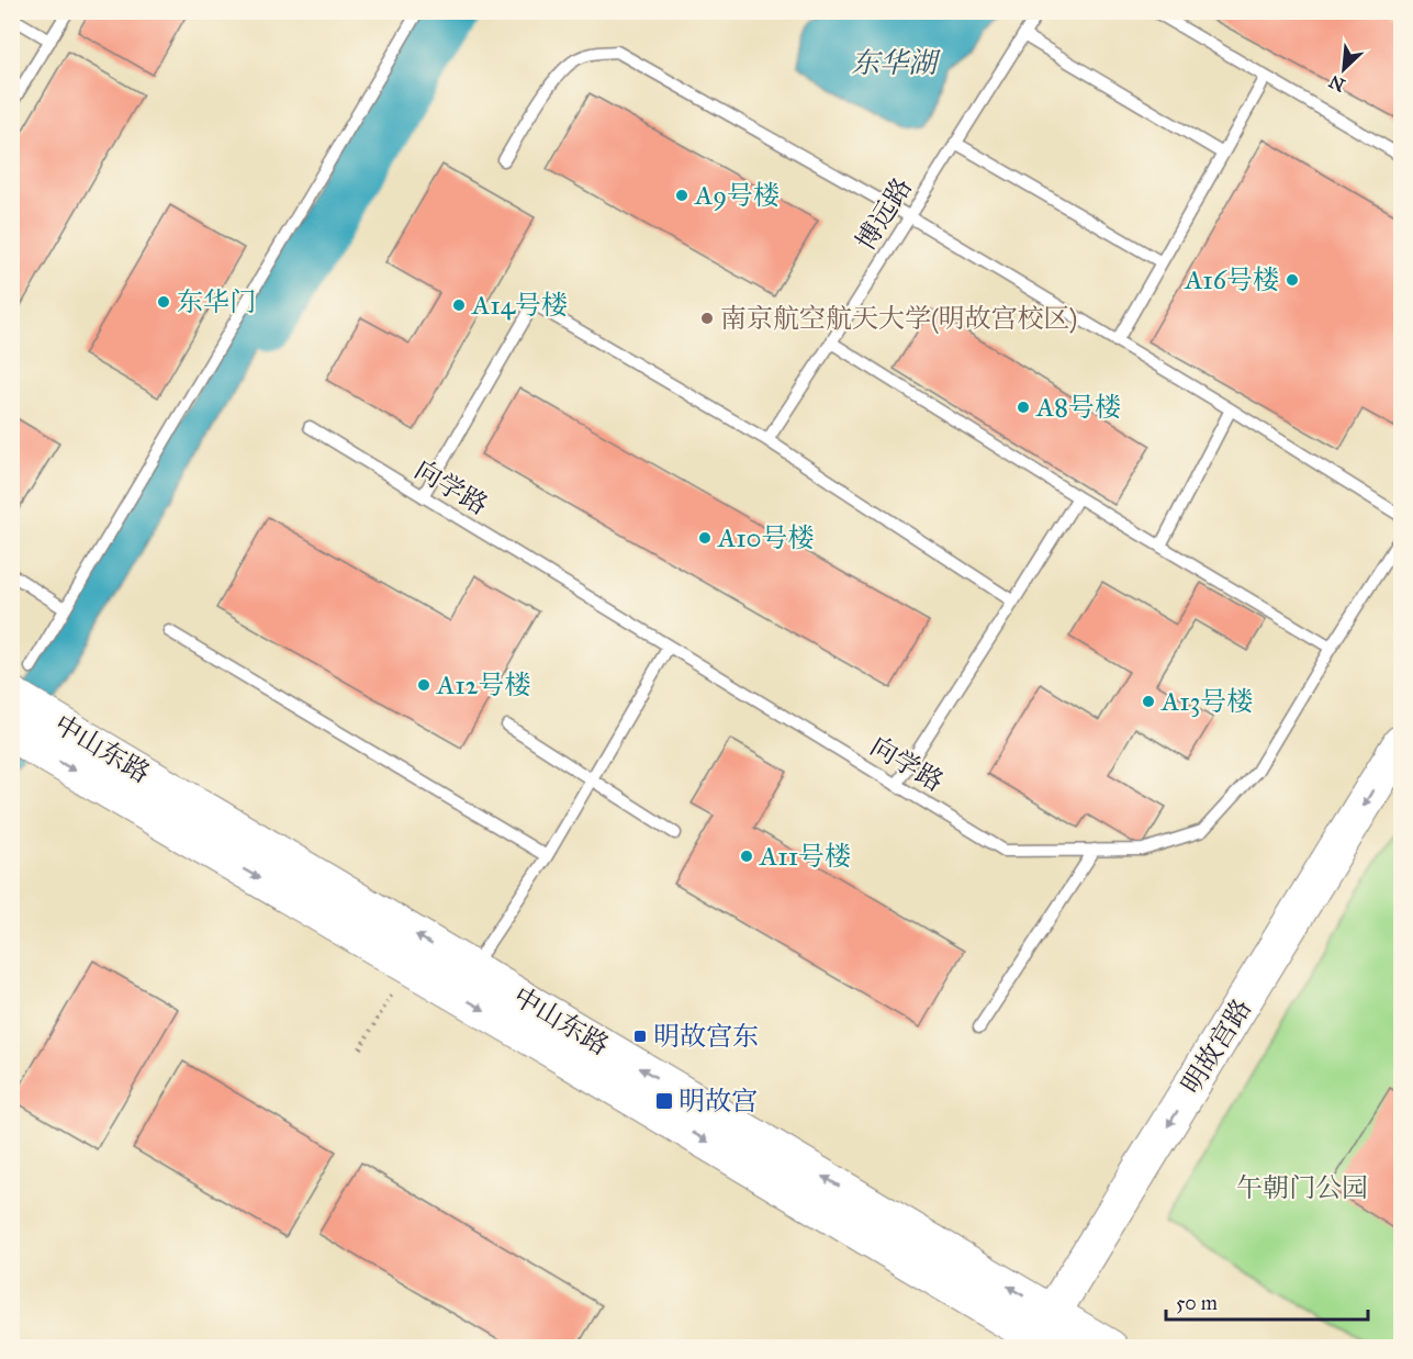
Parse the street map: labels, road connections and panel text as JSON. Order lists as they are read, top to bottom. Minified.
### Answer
{"streets":{"main road":["中山东路","明故宫路"],"lane":["博远路","向学路"]},"crossings":[["中山东路","明故宫路"]],"one_way":["明故宫路"],"water":["东华湖"],"parks":["午朝门公园"],"places":{"other":["A9号楼","A16号楼","东华门","A14号楼","南京航空航天大学(明故宫校区)","A8号楼","A10号楼","A12号楼","A13号楼","A11号楼"],"transit":["明故宫东","明故宫"]},"scale_bar":"50 m","north":"bottom left"}
